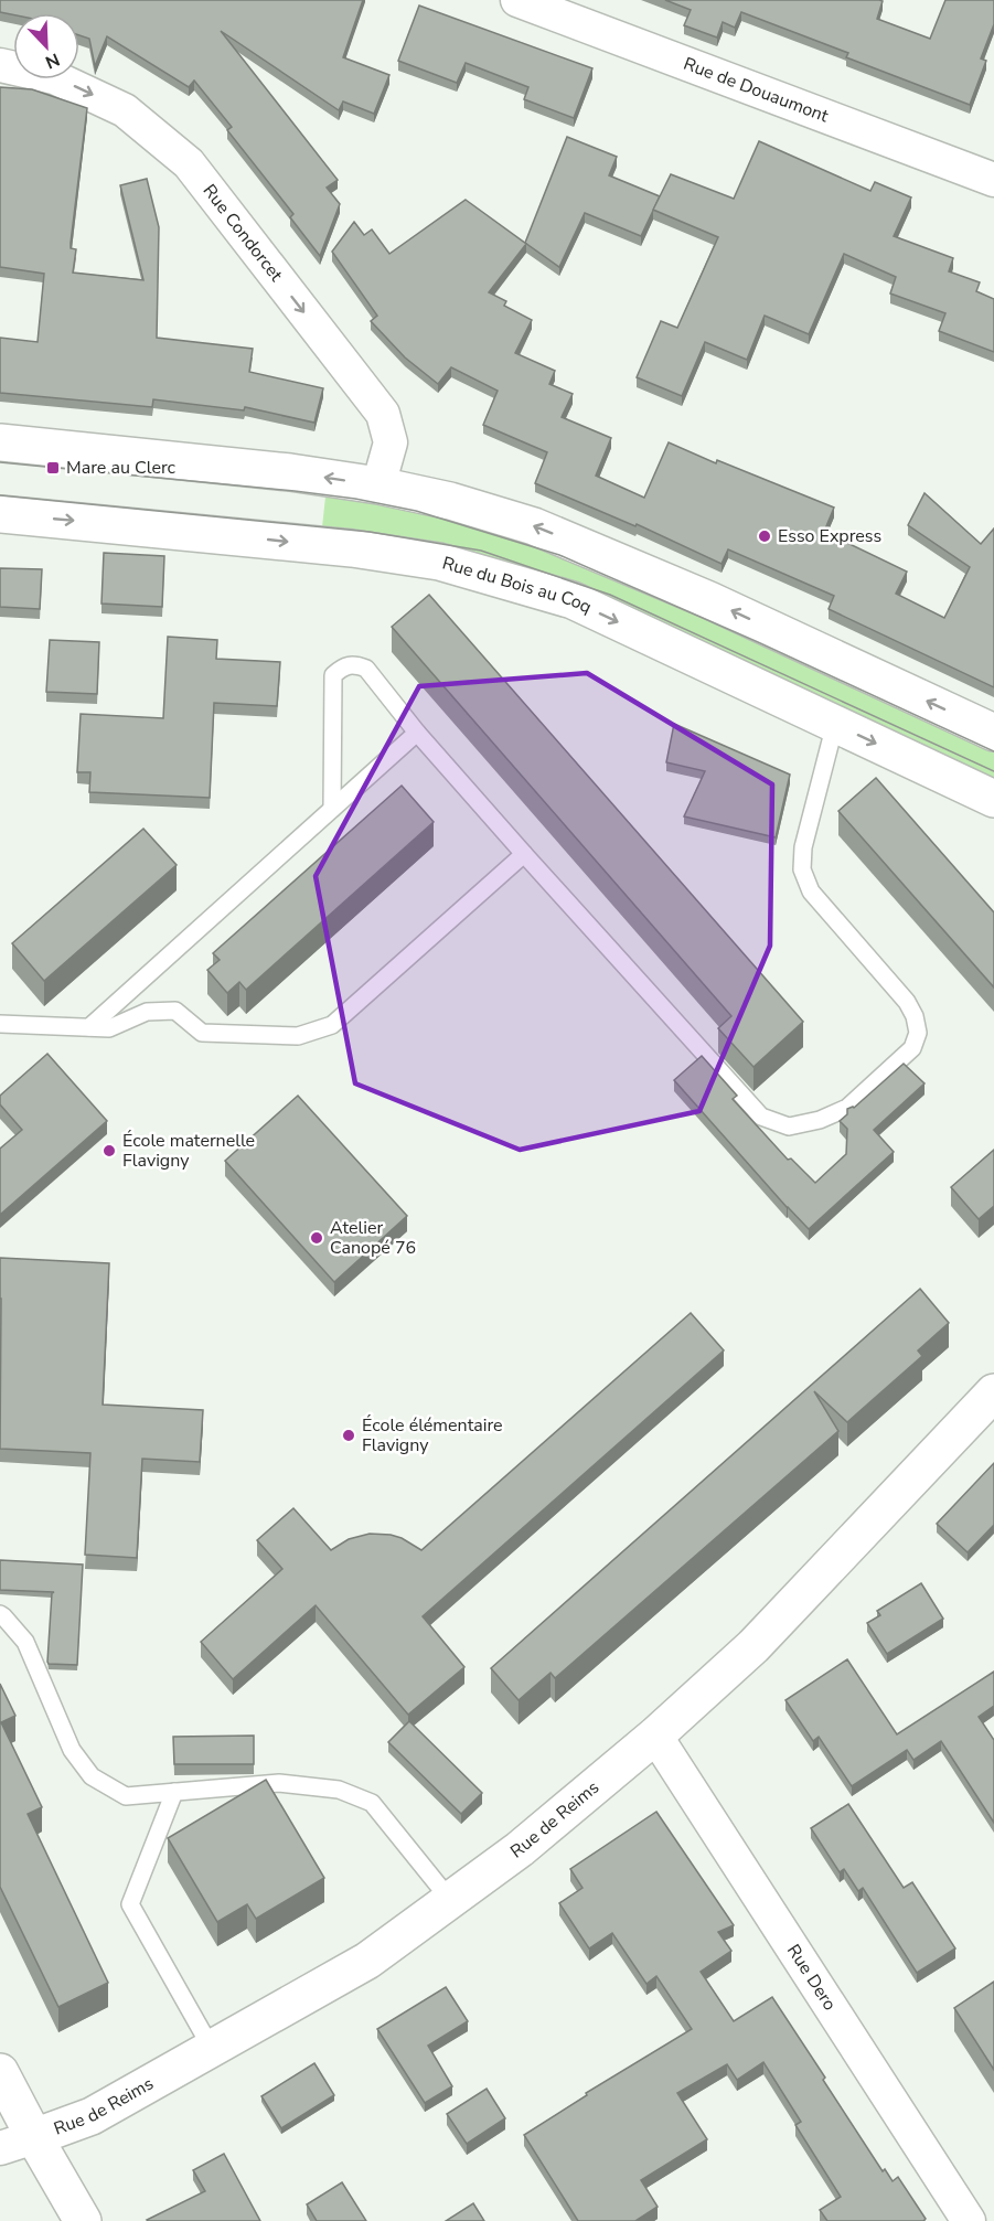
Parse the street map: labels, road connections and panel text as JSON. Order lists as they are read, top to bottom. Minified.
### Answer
{"streets":{"main road":["Rue du Bois au Coq","Rue de Reims"],"street":["Rue de Douaumont","Rue Condorcet","Rue Dero"]},"crossings":[["Rue de Reims","Rue Dero"]],"one_way":["Rue Condorcet"],"places":{"transit":["Mare au Clerc"],"other":["Esso Express","École maternelle Flavigny","Atelier Canopé 76","École élémentaire Flavigny"]},"north":"bottom right"}
